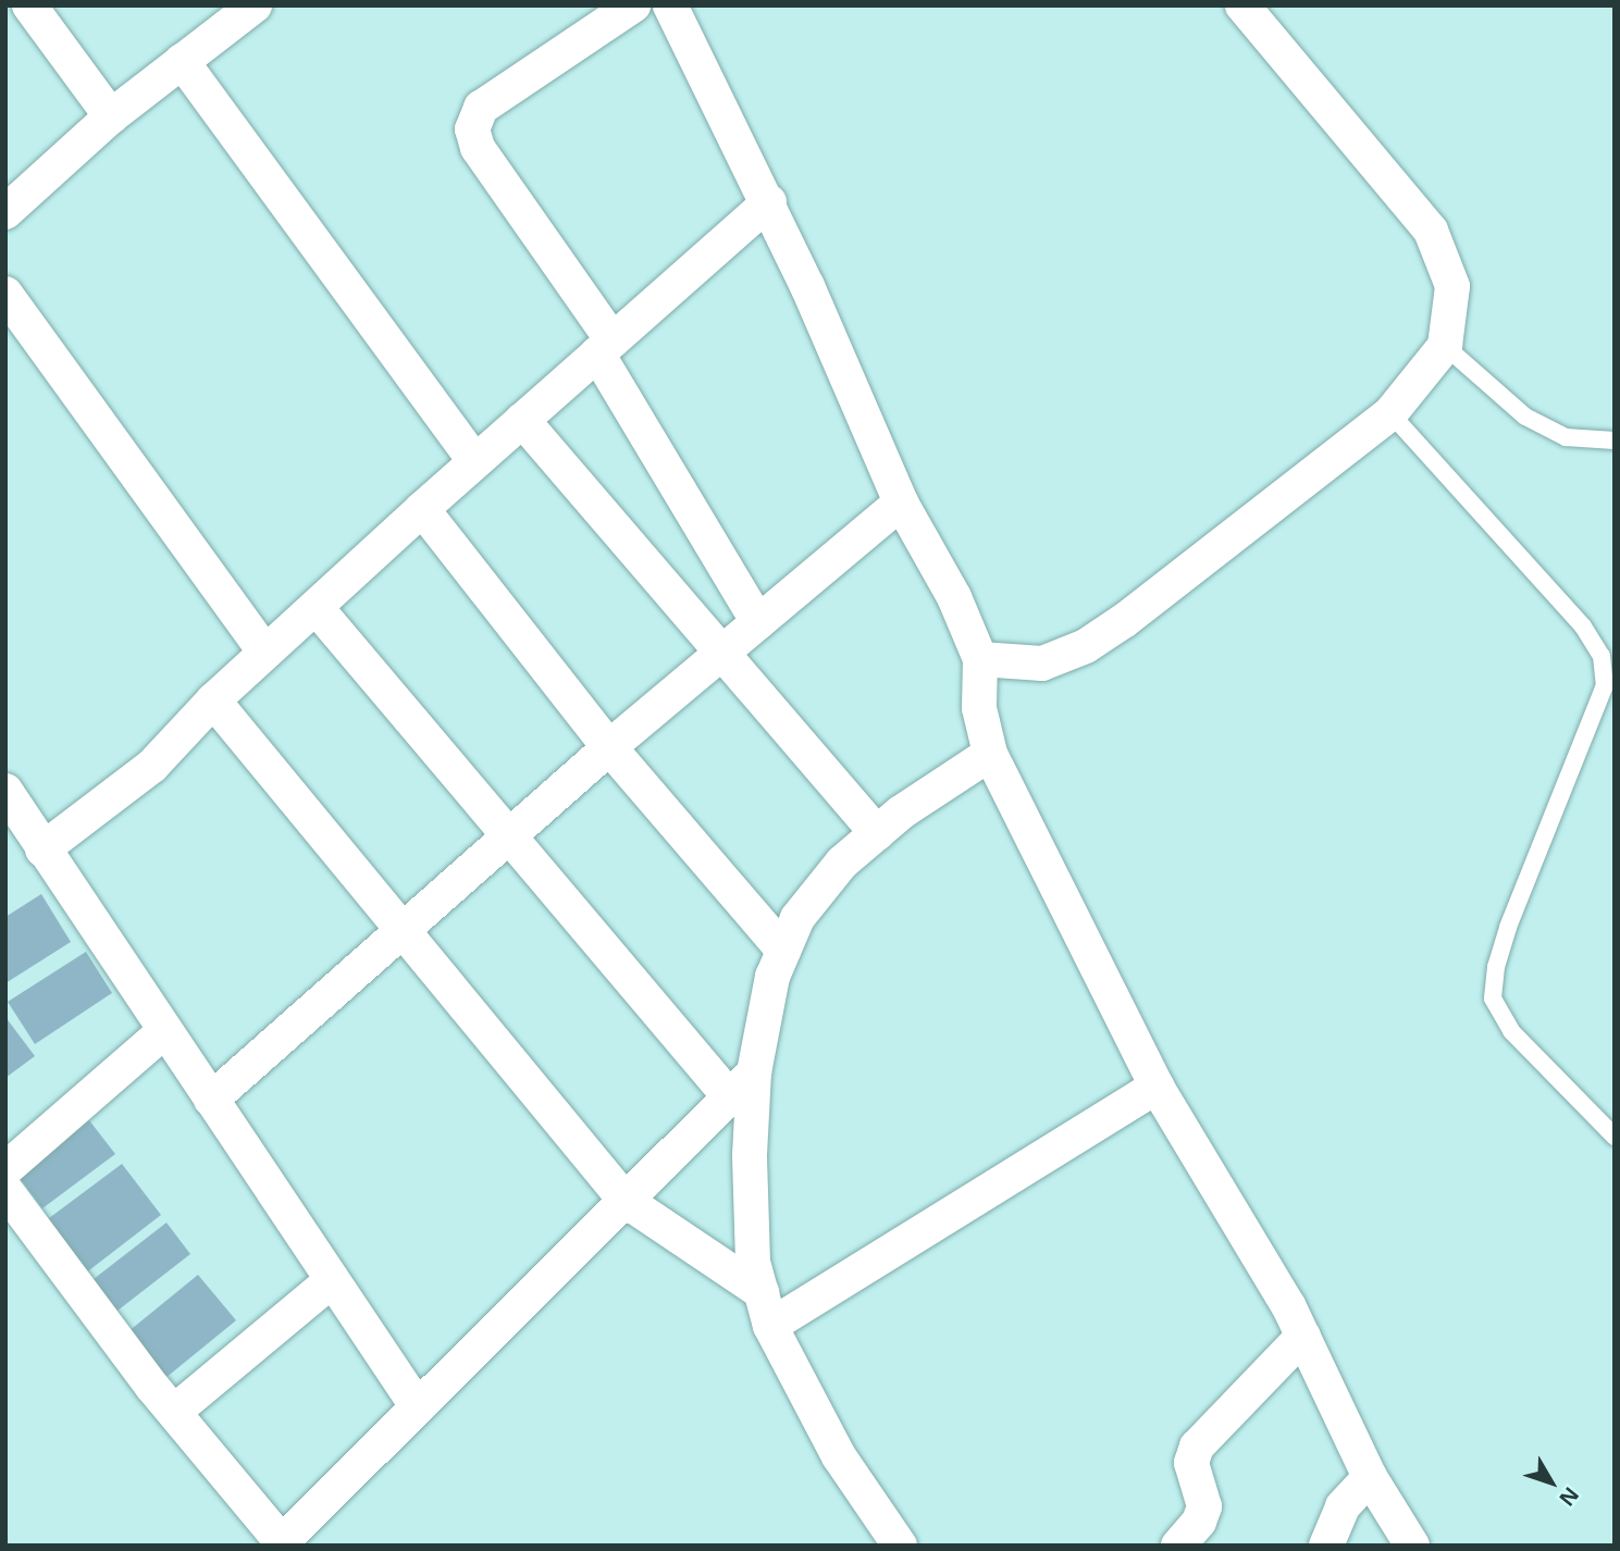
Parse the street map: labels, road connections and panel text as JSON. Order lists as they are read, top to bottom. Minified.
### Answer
{"north":"bottom right"}
